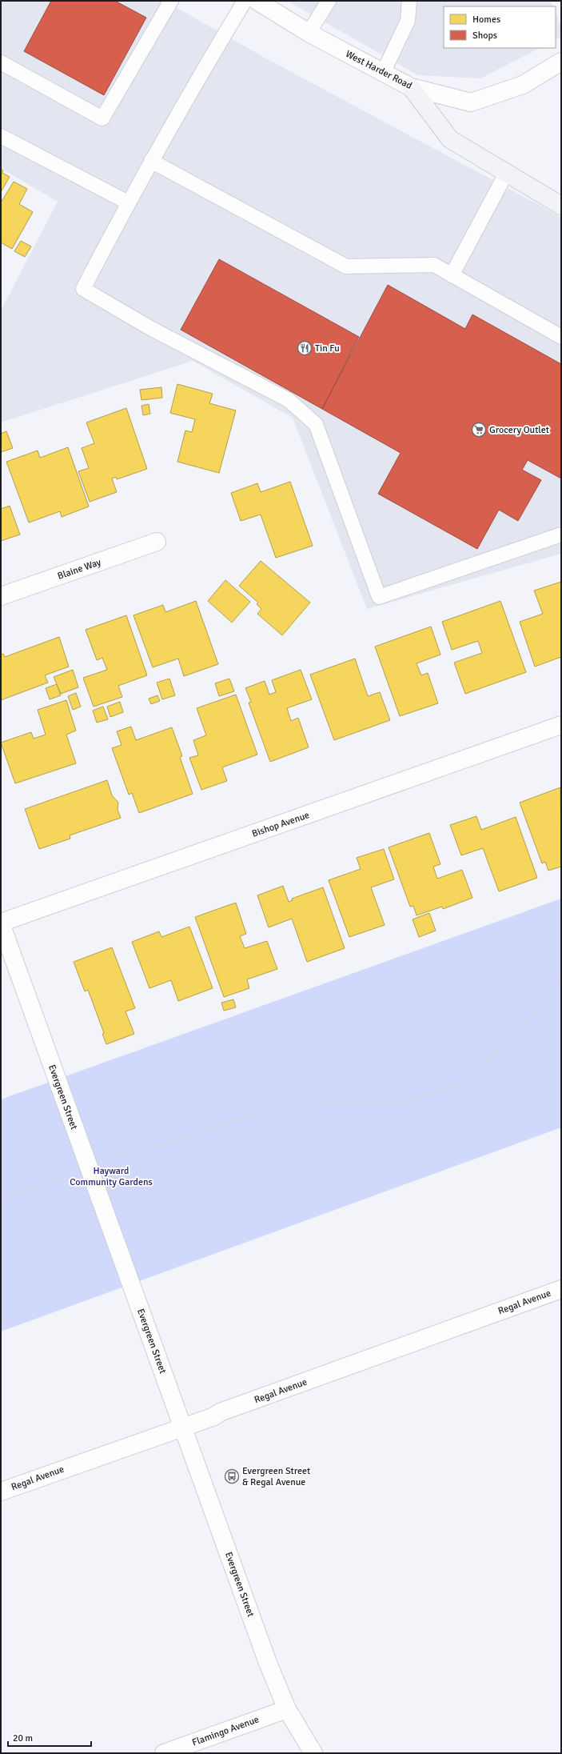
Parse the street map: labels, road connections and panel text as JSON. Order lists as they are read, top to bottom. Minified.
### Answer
{"streets":{"street":["West Harder Road","Blaine Way","Bishop Avenue","Evergreen Street","Regal Avenue","Flamingo Avenue"]},"crossings":[["Bishop Avenue","Evergreen Street"],["Evergreen Street","Regal Avenue"],["Evergreen Street","Flamingo Avenue"]],"parks":["Hayward Community Gardens"],"places":{"restaurant":["Tin Fu"],"supermarket":["Grocery Outlet"],"bus stop":["Evergreen Street & Regal Avenue"]},"legend":["Homes","Shops"],"scale_bar":"20 m"}
